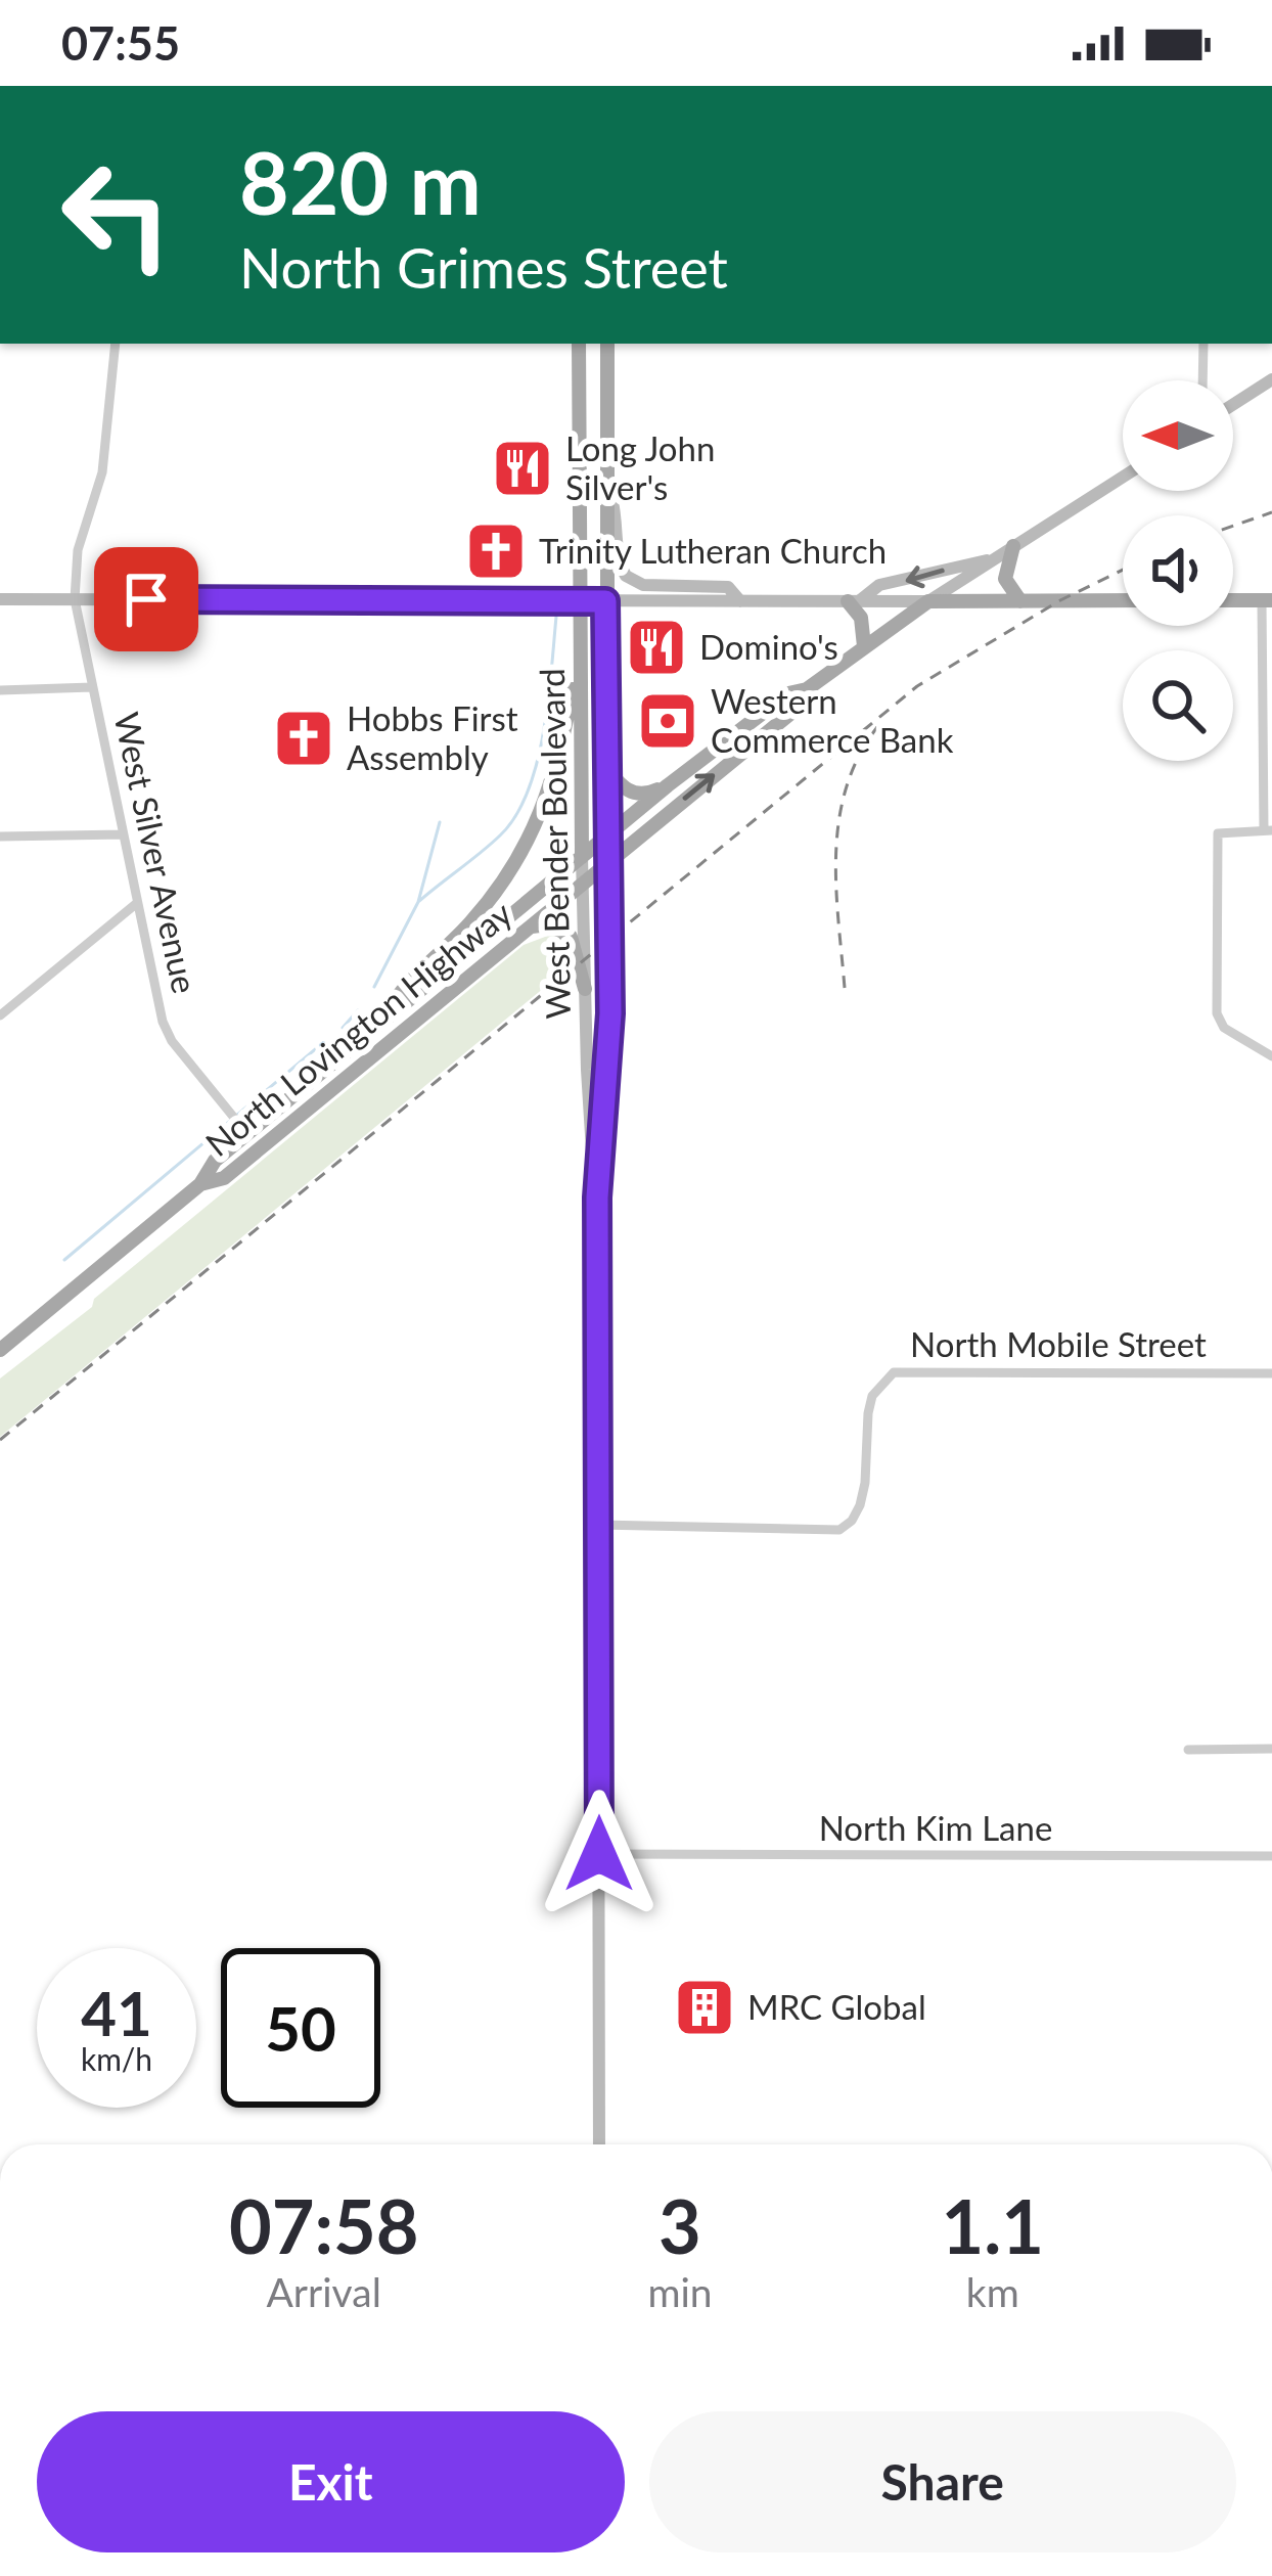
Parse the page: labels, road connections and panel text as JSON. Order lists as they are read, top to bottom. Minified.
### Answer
{"streets":{"main road":["West Bender Boulevard","North Lovington Highway"],"street":["West Silver Avenue","North Mobile Street","North Kim Lane"]},"crossings":[["West Bender Boulevard","North Lovington Highway"],["West Bender Boulevard","North Mobile Street"],["West Bender Boulevard","North Kim Lane"],["West Silver Avenue","North Lovington Highway"]],"places":{"restaurant":["Long John Silver's","Domino's"],"church":["Trinity Lutheran Church","Hobbs First Assembly"],"bank":["Western Commerce Bank"],"building":["MRC Global"]},"north":"left","page":{"status":"07:55","turn":["820 m","North Grimes Street"],"speed":"41 km/h","limit":"50","eta":["07:58","Arrival","3","min","1.1","km"],"buttons":["Exit","Share"]}}
